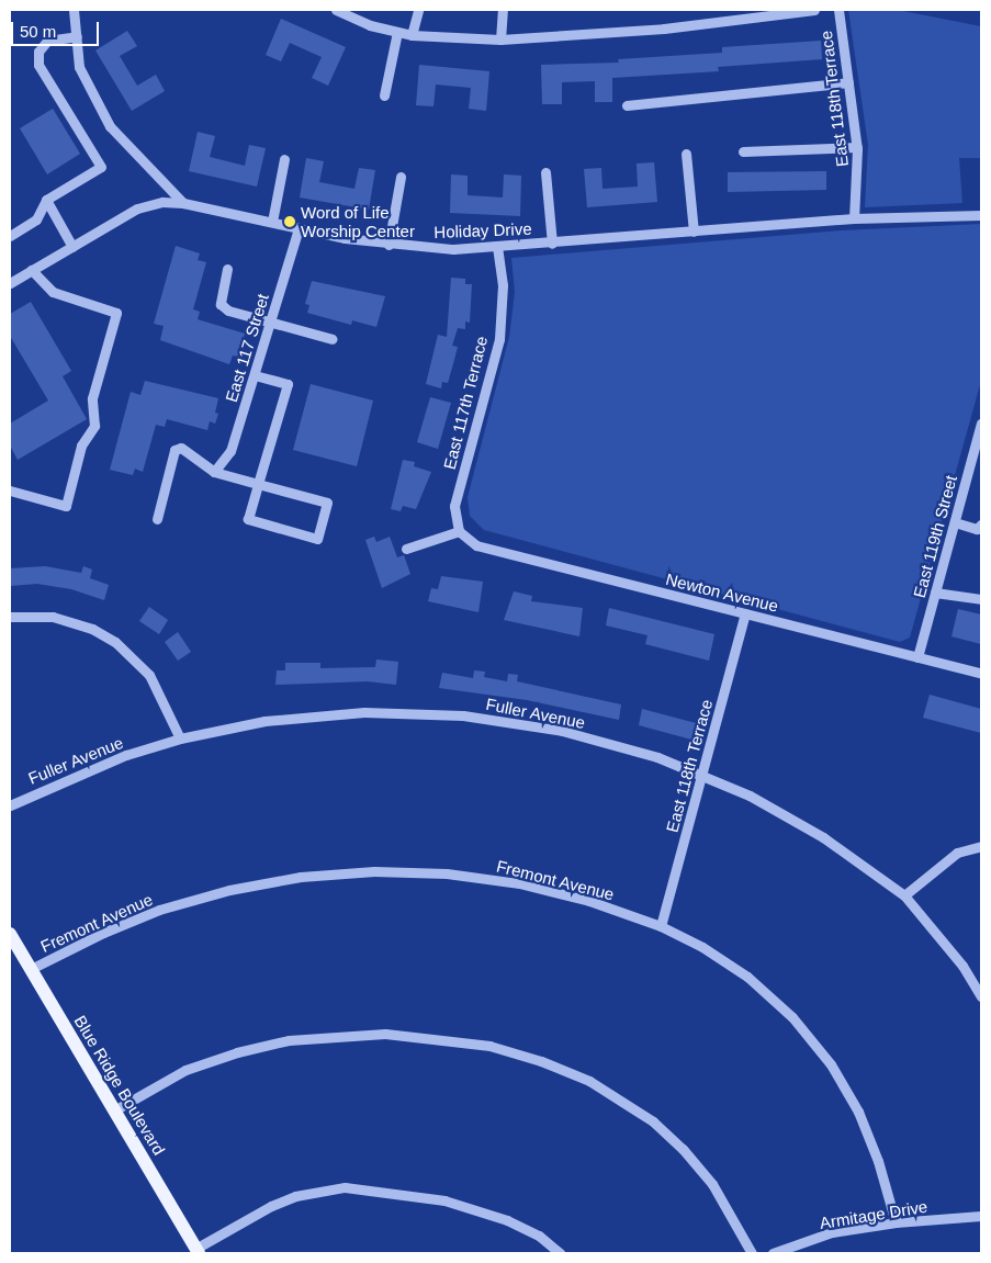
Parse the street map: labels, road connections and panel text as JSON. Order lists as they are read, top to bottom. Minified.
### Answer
{"streets":{"main road":["Blue Ridge Boulevard"],"street":["East 118th Terrace","Holiday Drive","East 117 Street","East 117th Terrace","East 119th Street","Newton Avenue","Fuller Avenue","Fremont Avenue","Armitage Drive"]},"crossings":[["East 118th Terrace","Holiday Drive"],["East 118th Terrace","Newton Avenue"],["East 118th Terrace","Fuller Avenue"],["East 118th Terrace","Fremont Avenue"],["Holiday Drive","East 117 Street"],["Holiday Drive","East 117th Terrace"],["East 117th Terrace","Newton Avenue"],["East 119th Street","Newton Avenue"],["Fremont Avenue","Blue Ridge Boulevard"],["Fremont Avenue","Armitage Drive"]],"places":["Word of Life Worship Center"],"scale_bar":"50 m"}
